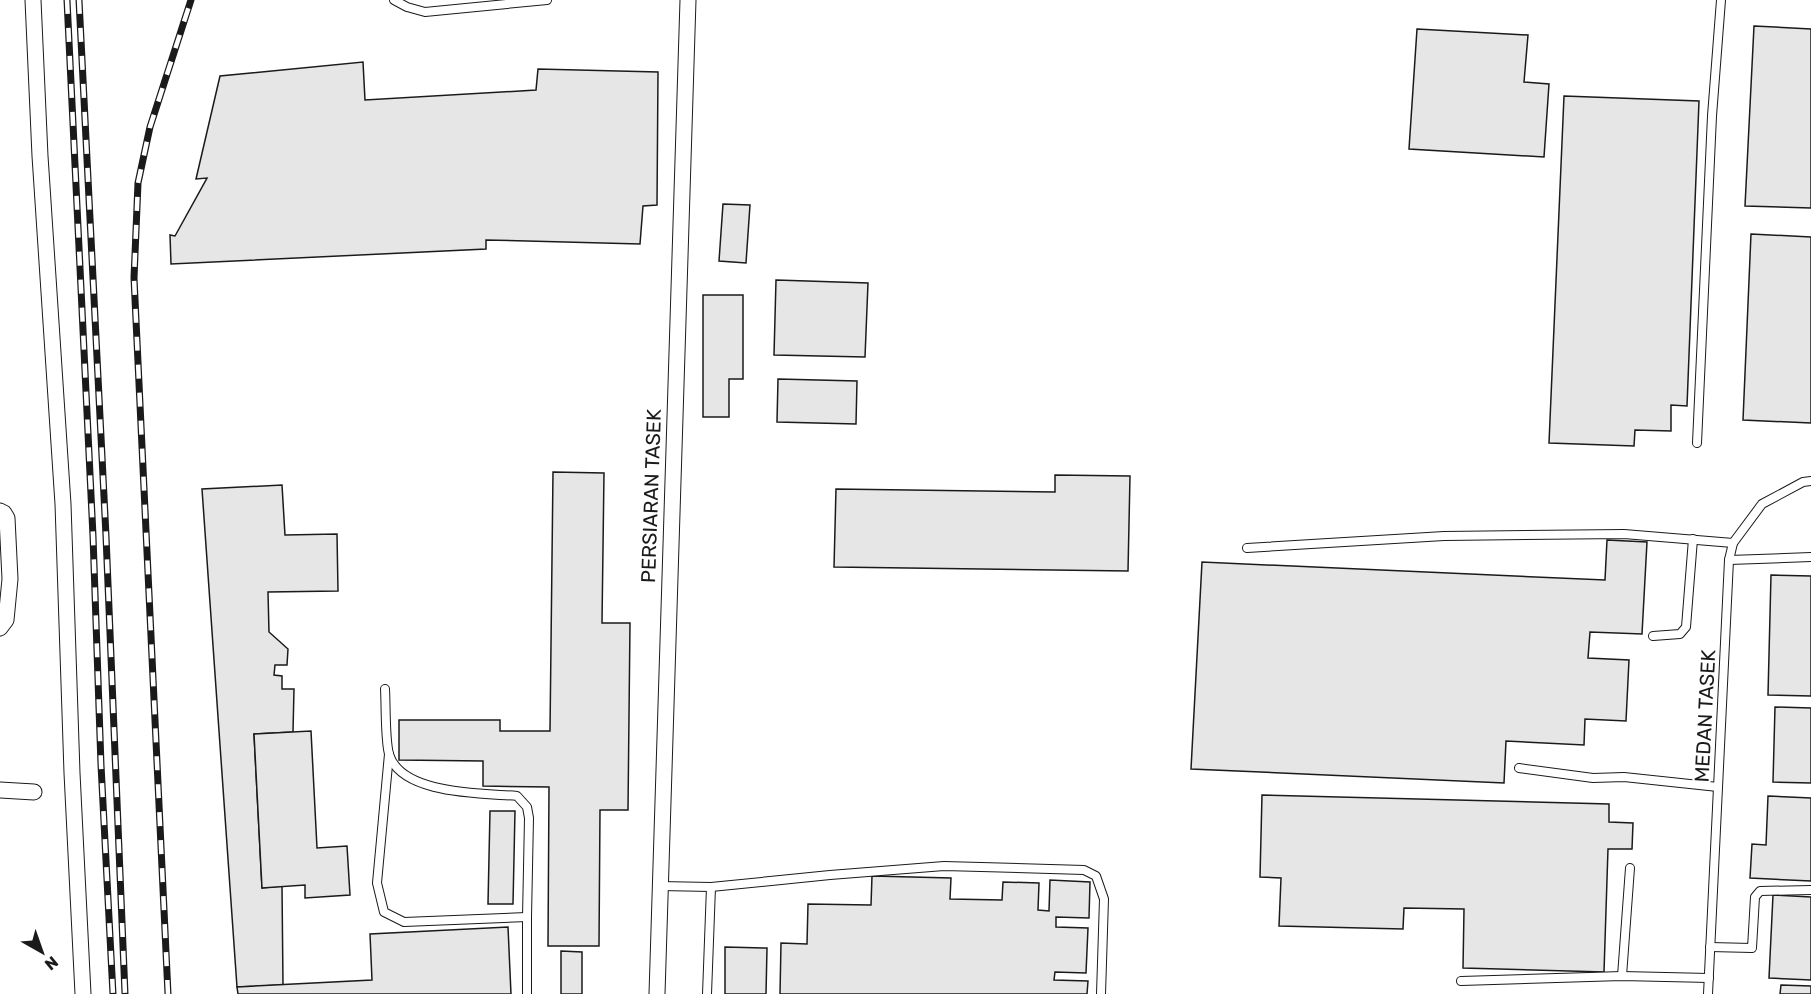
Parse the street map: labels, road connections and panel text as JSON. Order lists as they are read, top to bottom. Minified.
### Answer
{"streets":{"street":["PERSIARAN TASEK"],"lane":["MEDAN TASEK"]},"north":"bottom right"}
